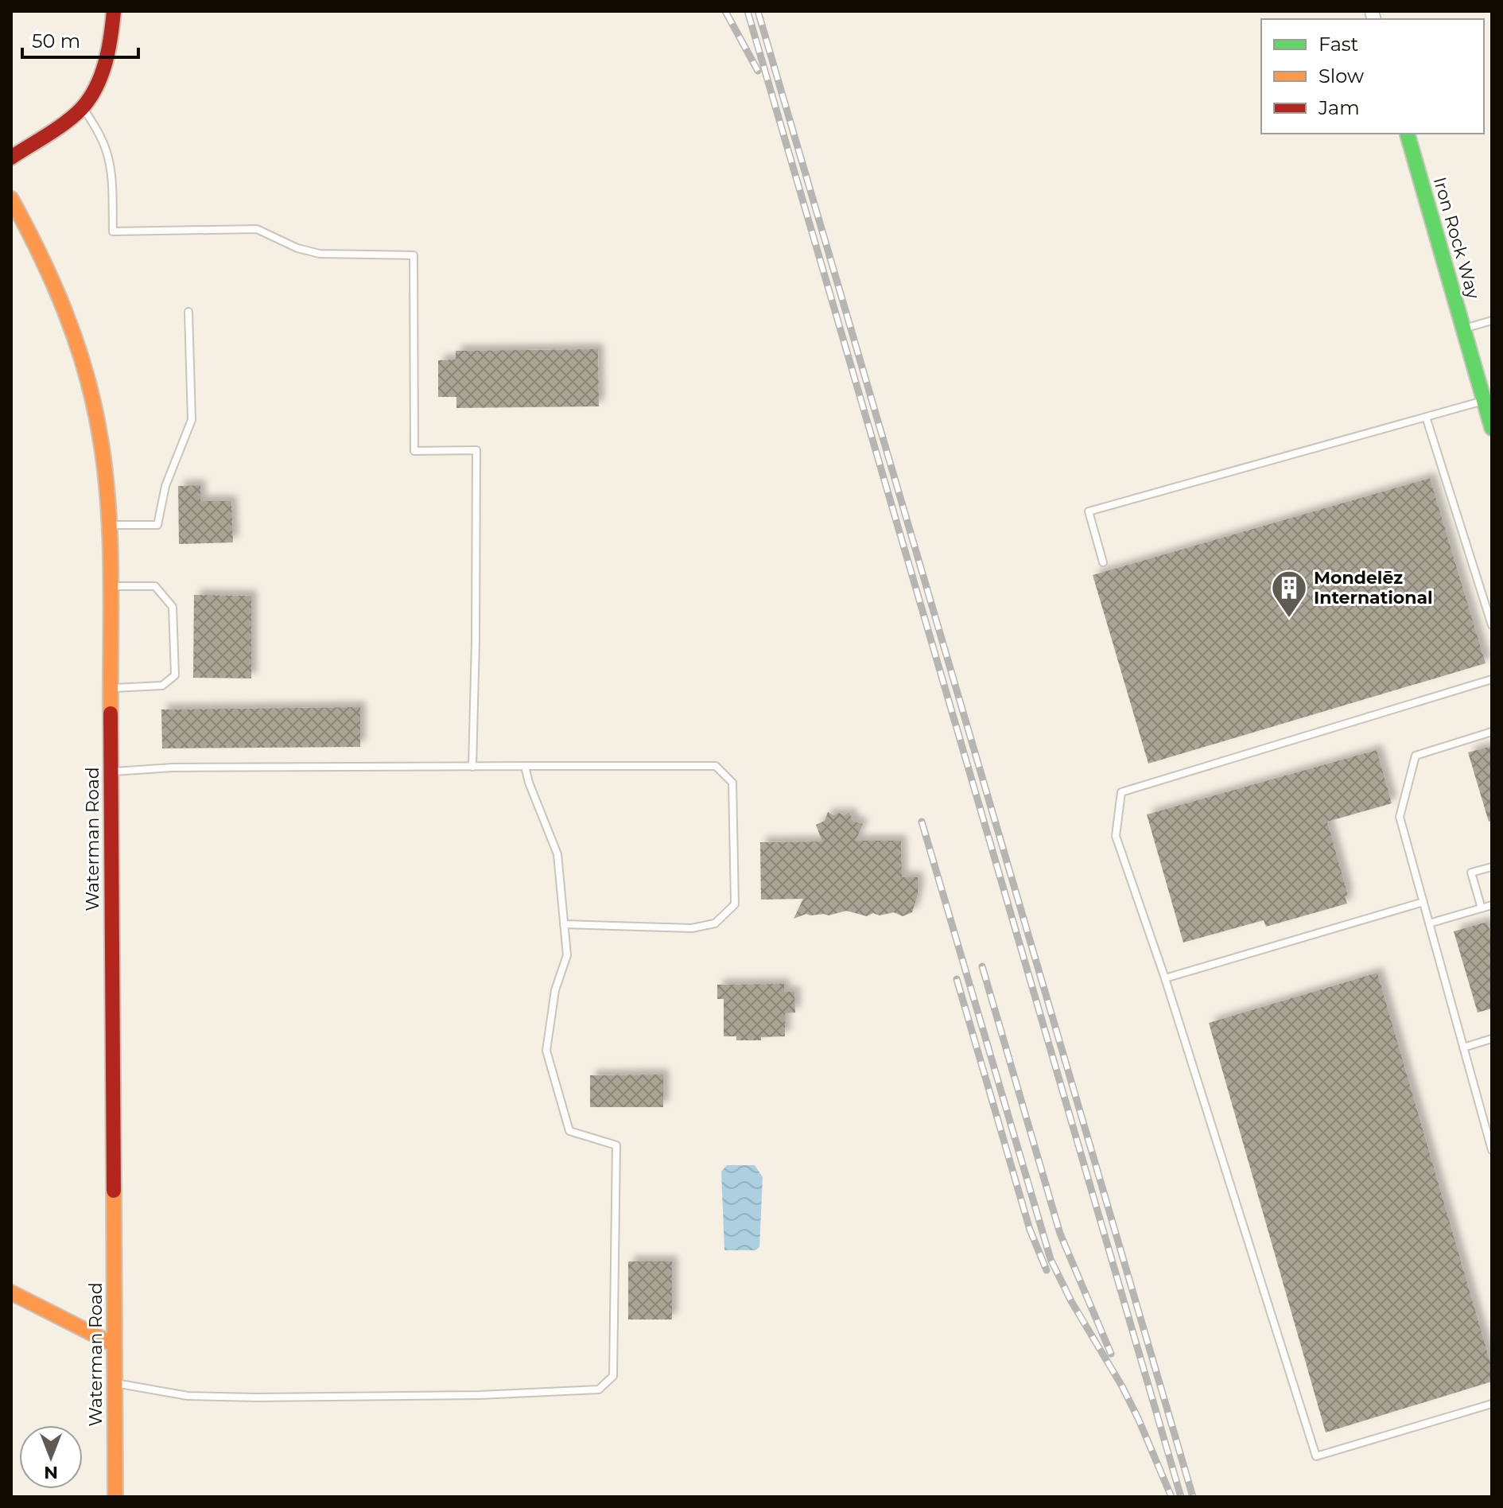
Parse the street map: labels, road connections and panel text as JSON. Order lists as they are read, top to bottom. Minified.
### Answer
{"streets":{"main road":["Iron Rock Way","Waterman Road"]},"places":{"building":["Mondelēz International"]},"legend":["Fast","Slow","Jam"],"scale_bar":"50 m","north":"bottom"}
